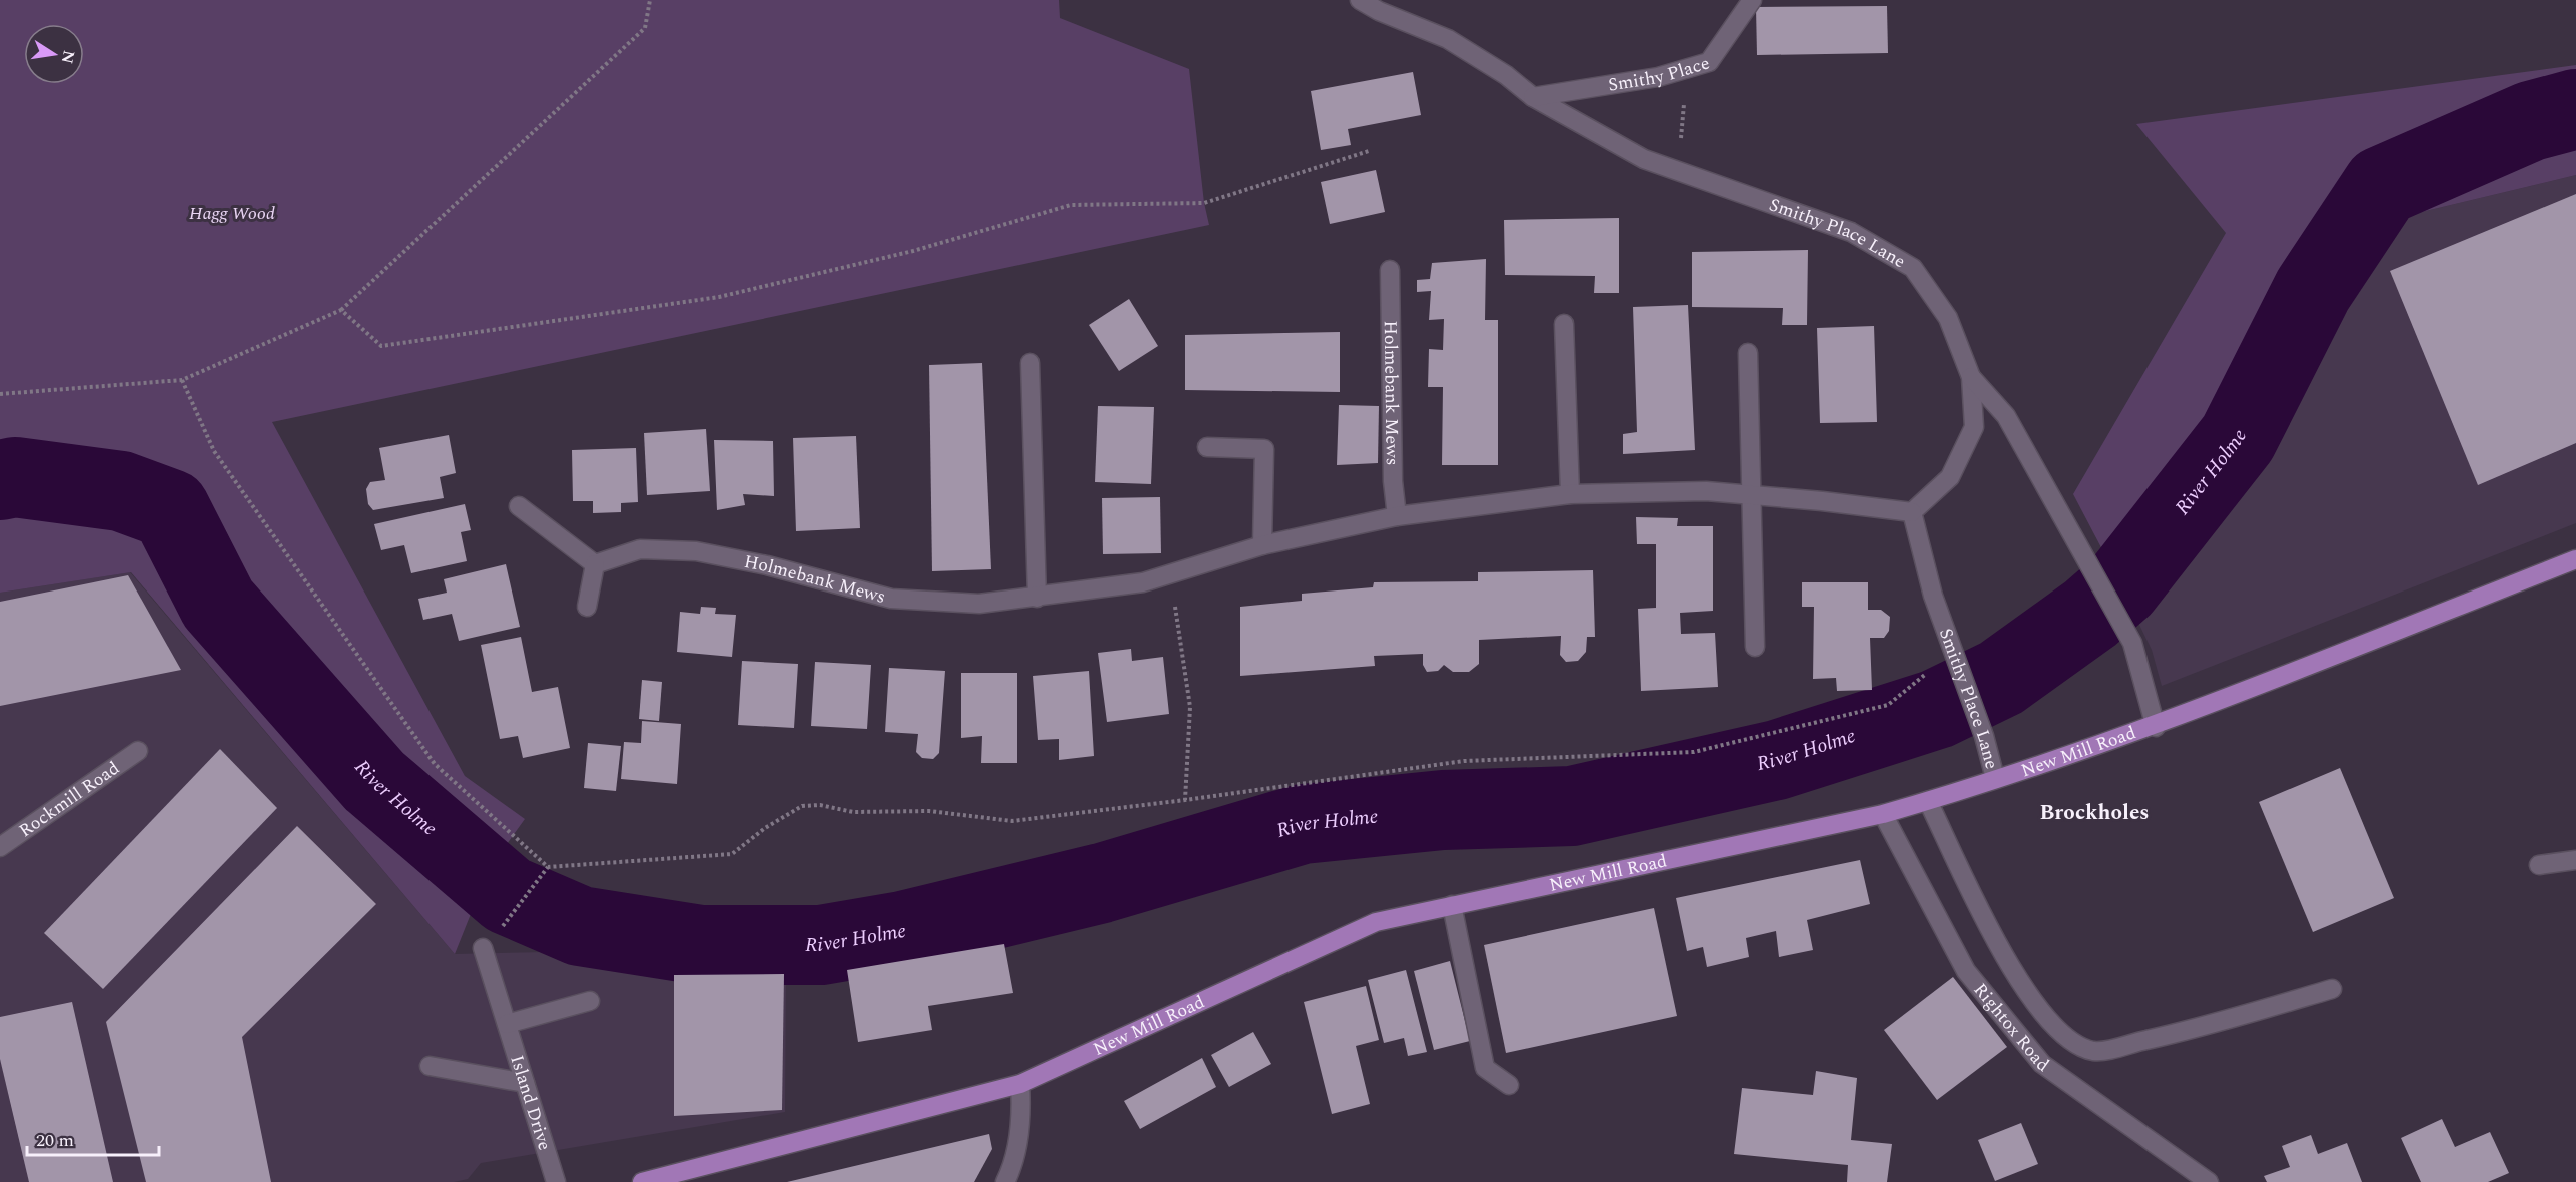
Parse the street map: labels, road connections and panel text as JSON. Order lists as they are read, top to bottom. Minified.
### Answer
{"streets":{"main road":["New Mill Road"],"street":["Smithy Place","Smithy Place Lane","Holmebank Mews","Rockmill Road","Rightox Road","Island Drive"]},"crossings":[["Smithy Place","Smithy Place Lane"],["Smithy Place Lane","Holmebank Mews"],["Smithy Place Lane","New Mill Road"],["New Mill Road","Rightox Road"]],"districts":["Brockholes"],"water":["River Holme"],"parks":["Hagg Wood"],"scale_bar":"20 m","north":"right"}
